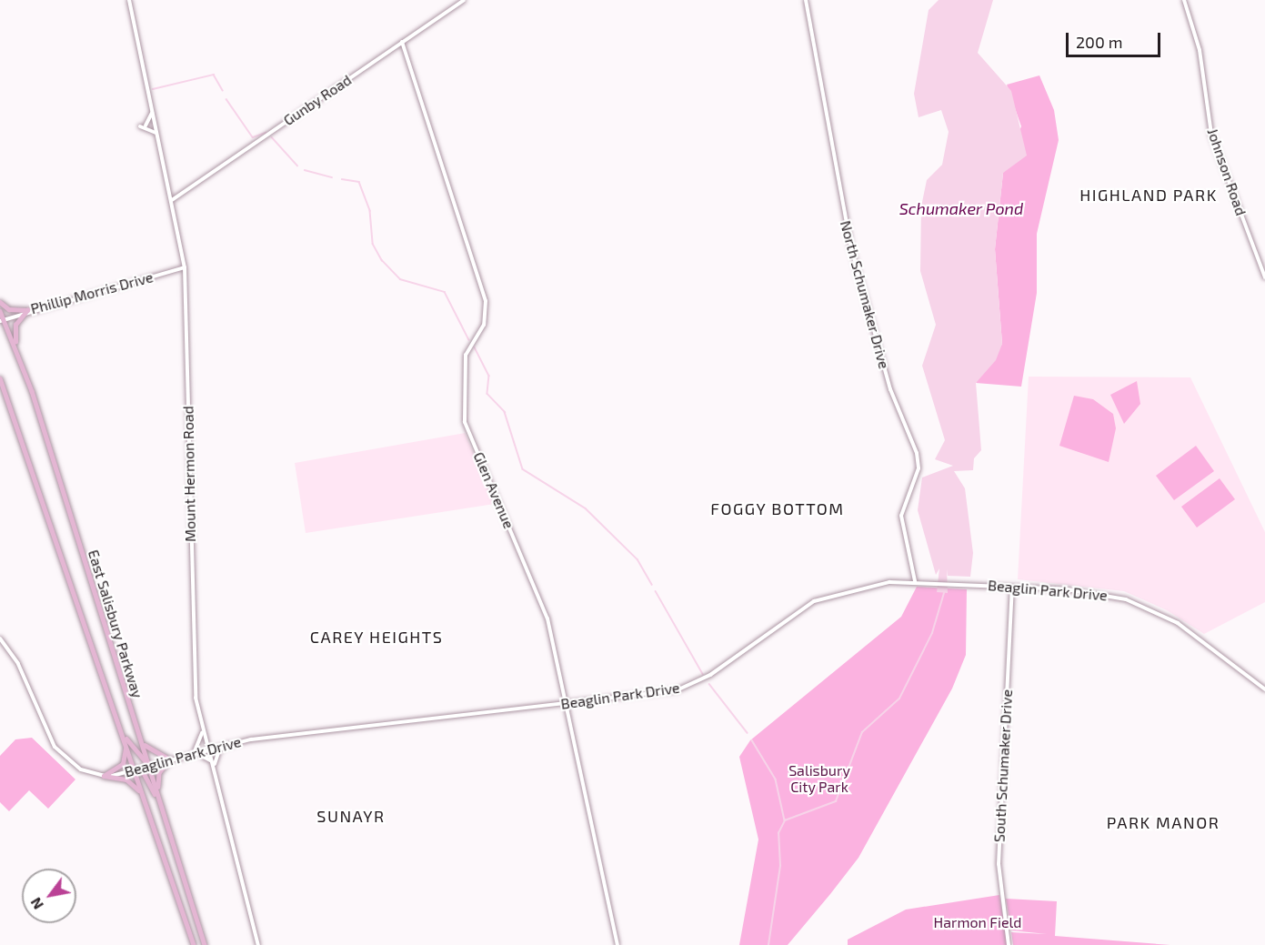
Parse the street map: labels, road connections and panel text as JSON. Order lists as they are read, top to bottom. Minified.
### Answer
{"streets":{"main road":["East Salisbury Parkway"],"street":["Gunby Road","Johnson Road","Phillip Morris Drive","North Schumaker Drive","Mount Hermon Road","Glen Avenue","Beaglin Park Drive","South Schumaker Drive"]},"crossings":[["Gunby Road","Mount Hermon Road"],["Gunby Road","Glen Avenue"],["Phillip Morris Drive","Mount Hermon Road"],["Phillip Morris Drive","East Salisbury Parkway"],["North Schumaker Drive","Beaglin Park Drive"],["Mount Hermon Road","Beaglin Park Drive"],["Glen Avenue","Beaglin Park Drive"],["Beaglin Park Drive","East Salisbury Parkway"],["Beaglin Park Drive","South Schumaker Drive"]],"districts":["HIGHLAND PARK","FOGGY BOTTOM","CAREY HEIGHTS","SUNAYR","PARK MANOR"],"water":["Schumaker Pond"],"parks":["Salisbury City Park","Harmon Field"],"scale_bar":"200 m","north":"bottom left"}
